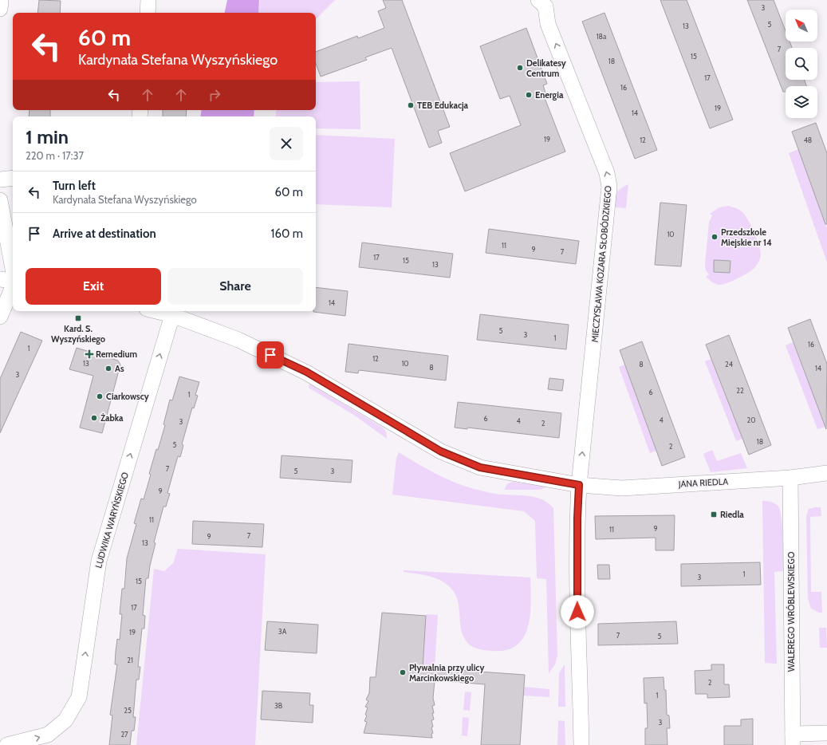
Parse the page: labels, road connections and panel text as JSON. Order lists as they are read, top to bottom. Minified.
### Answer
{"streets":{"street":["MIECZYSŁAWA KOZARA SŁOBÓDZKIEGO","JANA RIEDLA","LUDWIKA WARYŃSKIEGO","WALEREGO WRÓBLEWSKIEGO"]},"crossings":[["MIECZYSŁAWA KOZARA SŁOBÓDZKIEGO","JANA RIEDLA"],["JANA RIEDLA","LUDWIKA WARYŃSKIEGO"],["JANA RIEDLA","WALEREGO WRÓBLEWSKIEGO"]],"one_way":["MIECZYSŁAWA KOZARA SŁOBÓDZKIEGO","LUDWIKA WARYŃSKIEGO"],"places":{"other":["Delikatesy Centrum","Energia","TEB Edukacja","Przedszkole Miejskie nr 14","As","Ciarkowscy","Żabka","Pływalnia przy ulicy Marcinkowskiego"],"transit":["Kard. S. Wyszyńskiego","Riedla"],"health":["Remedium"]},"house_numbers":["3","5","13","18a","7","15","18","17","16","19","14","19","12","48","10","11","9","7","17","15","13","14","5","3","1","16","1","12","13","10","8","24","8","14","3","22","6","1","6","4","20","4","3","2","18","5","2","7","5","3","9","11","9","11","7","9","13","1","3","15","17","3A","19","7","5","21","2","1","3B","25","3","27"],"north":"top left","page":{"turn":["60 m","Kardynała Stefana Wyszyńskiego"],"heading":["1 min","220 m · 17:37"],"list":[{"name":"Turn left","note":"Kardynała Stefana Wyszyńskiego","value":"60 m"},{"name":"Arrive at destination","value":"160 m"}],"buttons":["Exit","Share"]}}
